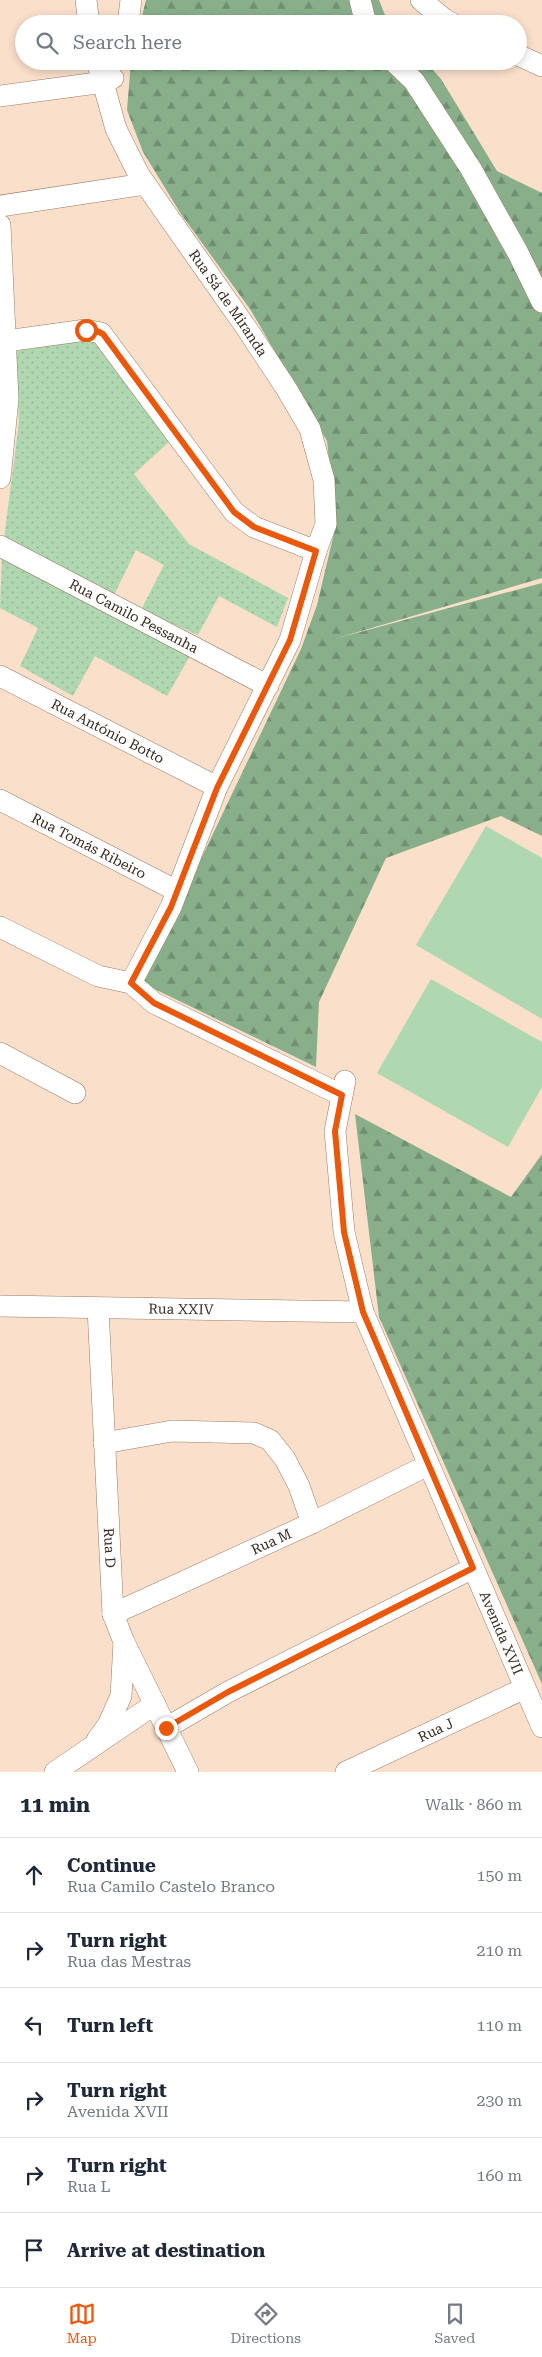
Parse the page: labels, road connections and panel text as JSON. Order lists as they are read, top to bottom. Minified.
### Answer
{"streets":{"street":["Rua Sá de Miranda","Rua Camilo Pessanha","Rua António Botto","Rua Tomás Ribeiro","Rua XXIV","Rua M","Rua D","Avenida XVII","Rua J"]},"crossings":[["Rua Sá de Miranda","Rua Camilo Pessanha"],["Rua Sá de Miranda","Rua António Botto"],["Rua Sá de Miranda","Rua Tomás Ribeiro"],["Rua Sá de Miranda","Avenida XVII"],["Rua XXIV","Rua D"],["Rua XXIV","Avenida XVII"],["Rua M","Rua D"],["Rua M","Avenida XVII"],["Avenida XVII","Rua J"]],"page":{"search":"Search here","heading":["11 min","Walk · 860 m"],"list":[["Continue","Rua Camilo Castelo Branco","150 m"],["Turn right","Rua das Mestras","210 m"],["Turn left","110 m"],["Turn right","Avenida XVII","230 m"],["Turn right","Rua L","160 m"],"Arrive at destination"],"nav":["Map","Directions","Saved"]}}
